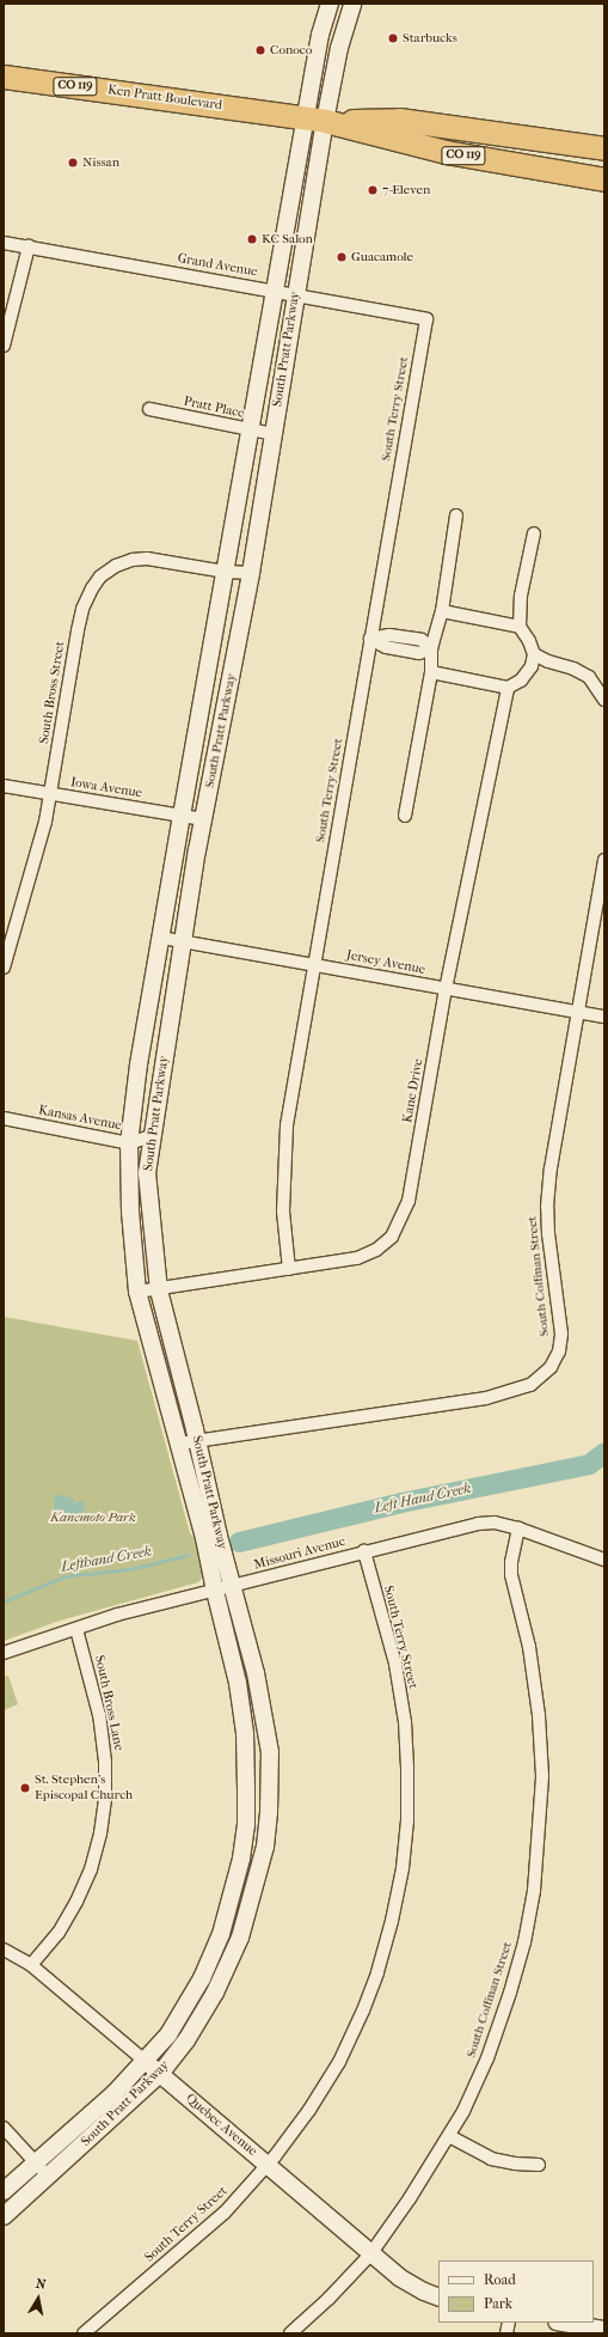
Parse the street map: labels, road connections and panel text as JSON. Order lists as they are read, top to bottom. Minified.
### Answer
{"streets":{"highway":["CO 119","Ken Pratt Boulevard"],"street":["Grand Avenue","South Pratt Parkway","Pratt Place","South Terry Street","South Bross Street","Iowa Avenue","Jersey Avenue","Kane Drive","Kansas Avenue","South Coffman Street","Missouri Avenue","South Bross Lane","Quebec Avenue"]},"crossings":[["Ken Pratt Boulevard","South Pratt Parkway"],["Grand Avenue","South Pratt Parkway"],["Grand Avenue","South Terry Street"],["South Pratt Parkway","Pratt Place"],["South Pratt Parkway","South Bross Street"],["South Pratt Parkway","Iowa Avenue"],["South Pratt Parkway","Jersey Avenue"],["South Pratt Parkway","Kane Drive"],["South Pratt Parkway","Kansas Avenue"],["South Pratt Parkway","South Coffman Street"],["South Pratt Parkway","Missouri Avenue"],["South Pratt Parkway","Quebec Avenue"],["South Terry Street","Jersey Avenue"],["South Terry Street","Kane Drive"],["South Terry Street","Missouri Avenue"],["South Terry Street","Quebec Avenue"],["South Bross Street","Iowa Avenue"],["Jersey Avenue","Kane Drive"],["Jersey Avenue","South Coffman Street"],["South Coffman Street","Missouri Avenue"],["South Coffman Street","Quebec Avenue"],["Missouri Avenue","South Bross Lane"],["South Bross Lane","Quebec Avenue"]],"water":["Left Hand Creek","Lefthand Creek"],"parks":["Kanemoto Park"],"places":["Starbucks","Conoco","Nissan","7-Eleven","KC Salon","Guacamole","St. Stephen's Episcopal Church"],"legend":["Road","Park"],"north":"top"}
